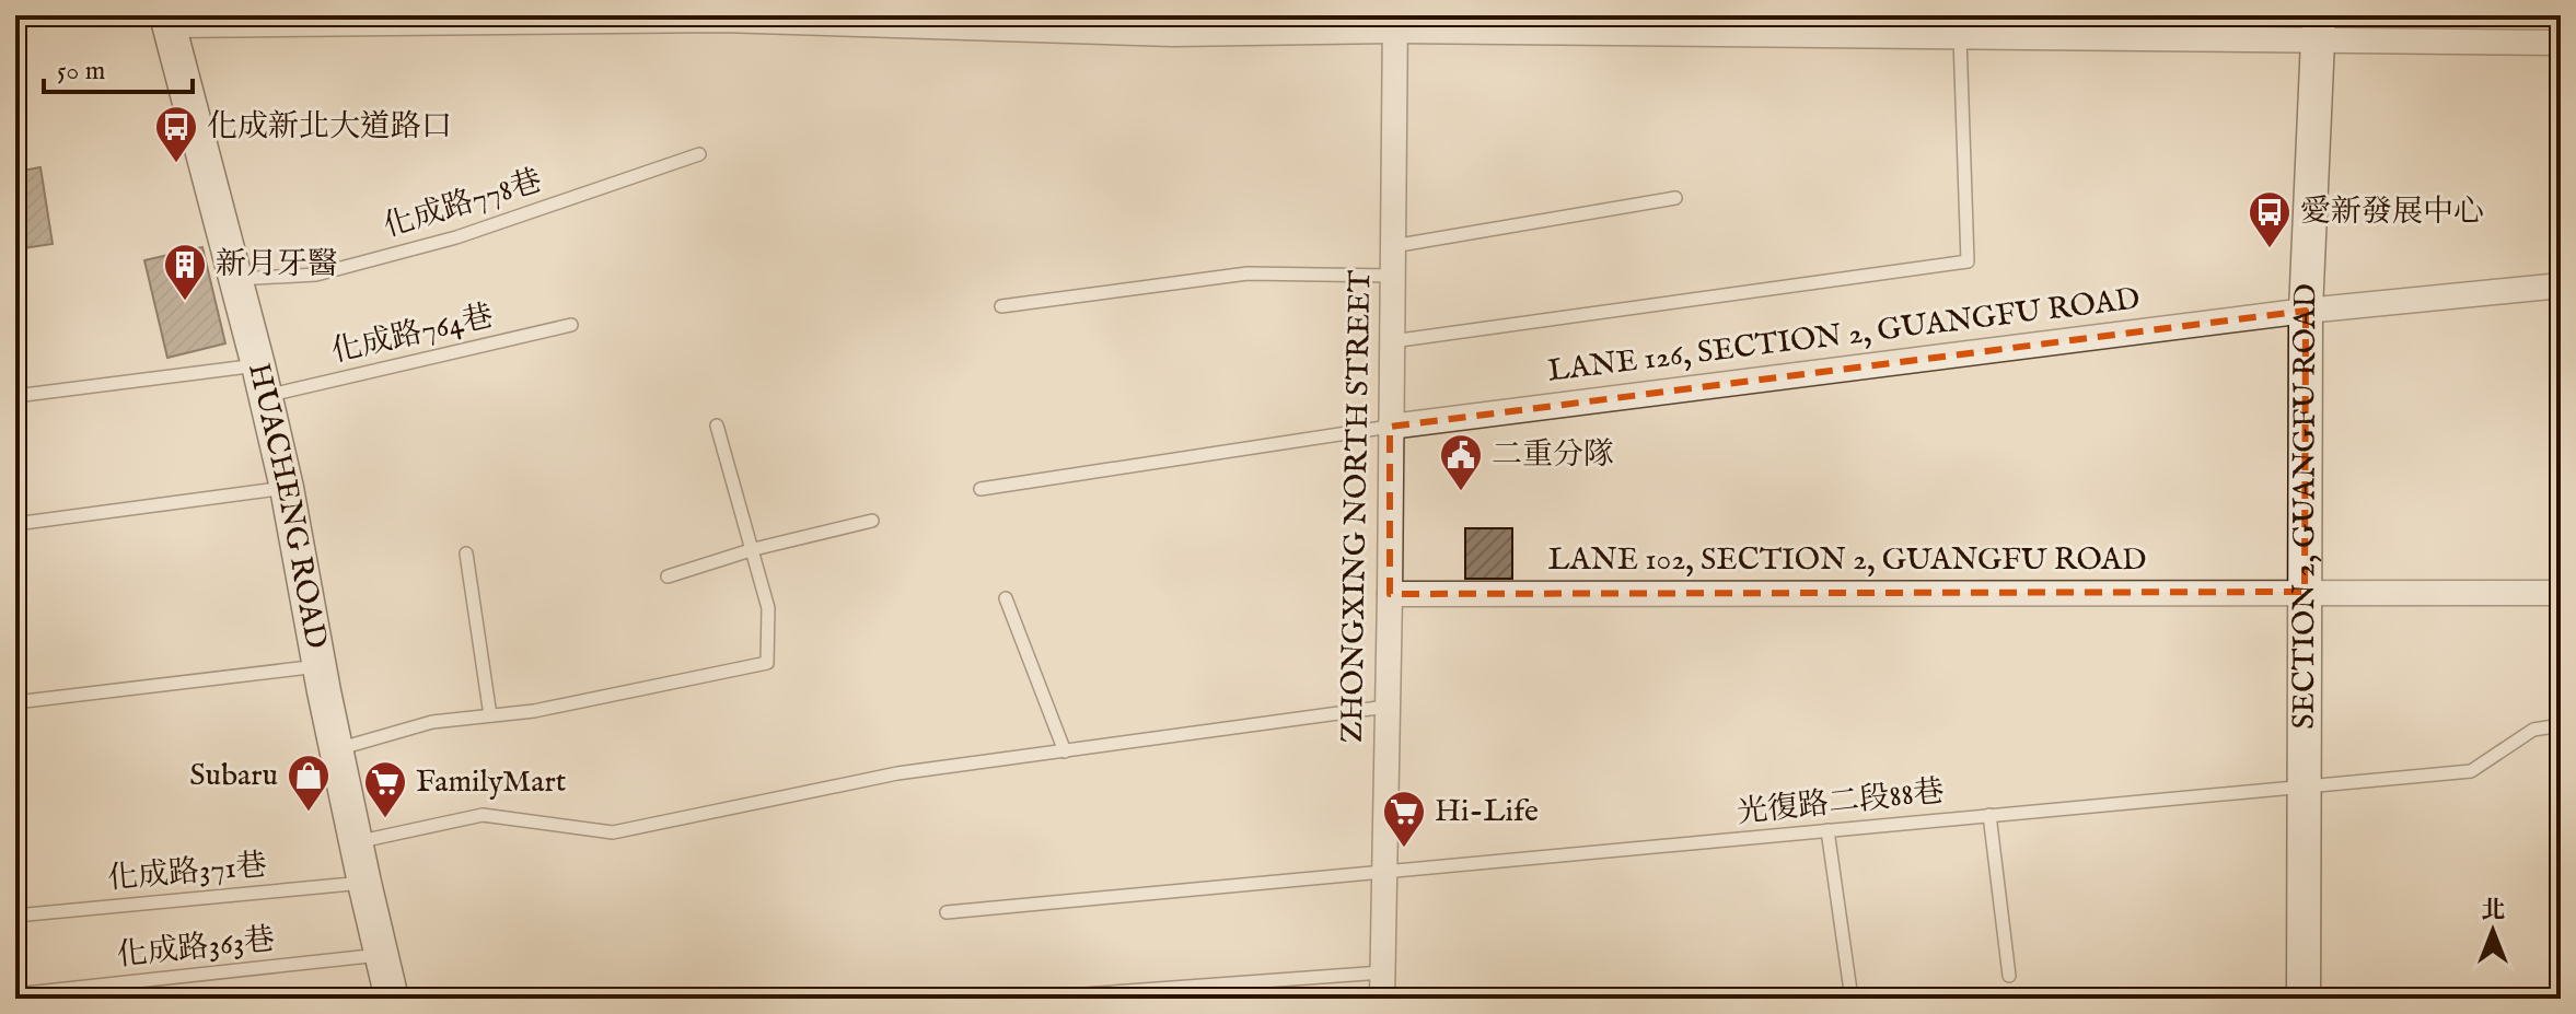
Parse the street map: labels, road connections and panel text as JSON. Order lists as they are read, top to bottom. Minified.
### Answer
{"streets":{"street":["LANE 126, SECTION 2, GUANGFU ROAD","HUACHENG ROAD","ZHONGXING NORTH STREET","SECTION 2, GUANGFU ROAD","LANE 102, SECTION 2, GUANGFU ROAD"],"lane":["化成路778巷","化成路764巷","光復路二段88巷","化成路371巷","化成路363巷"]},"crossings":[["化成路778巷","HUACHENG ROAD"],["化成路764巷","HUACHENG ROAD"],["LANE 126, SECTION 2, GUANGFU ROAD","ZHONGXING NORTH STREET"],["LANE 126, SECTION 2, GUANGFU ROAD","SECTION 2, GUANGFU ROAD"],["HUACHENG ROAD","化成路371巷"],["HUACHENG ROAD","化成路363巷"],["ZHONGXING NORTH STREET","LANE 102, SECTION 2, GUANGFU ROAD"],["ZHONGXING NORTH STREET","光復路二段88巷"],["SECTION 2, GUANGFU ROAD","LANE 102, SECTION 2, GUANGFU ROAD"],["SECTION 2, GUANGFU ROAD","光復路二段88巷"]],"places":{"bus stop":["化成新北大道路口","愛新發展中心"],"building":["新月牙醫"],"public building":["二重分隊"],"shop":["Subaru"],"supermarket":["FamilyMart","Hi-Life"]},"scale_bar":"50 m","north":"top"}
